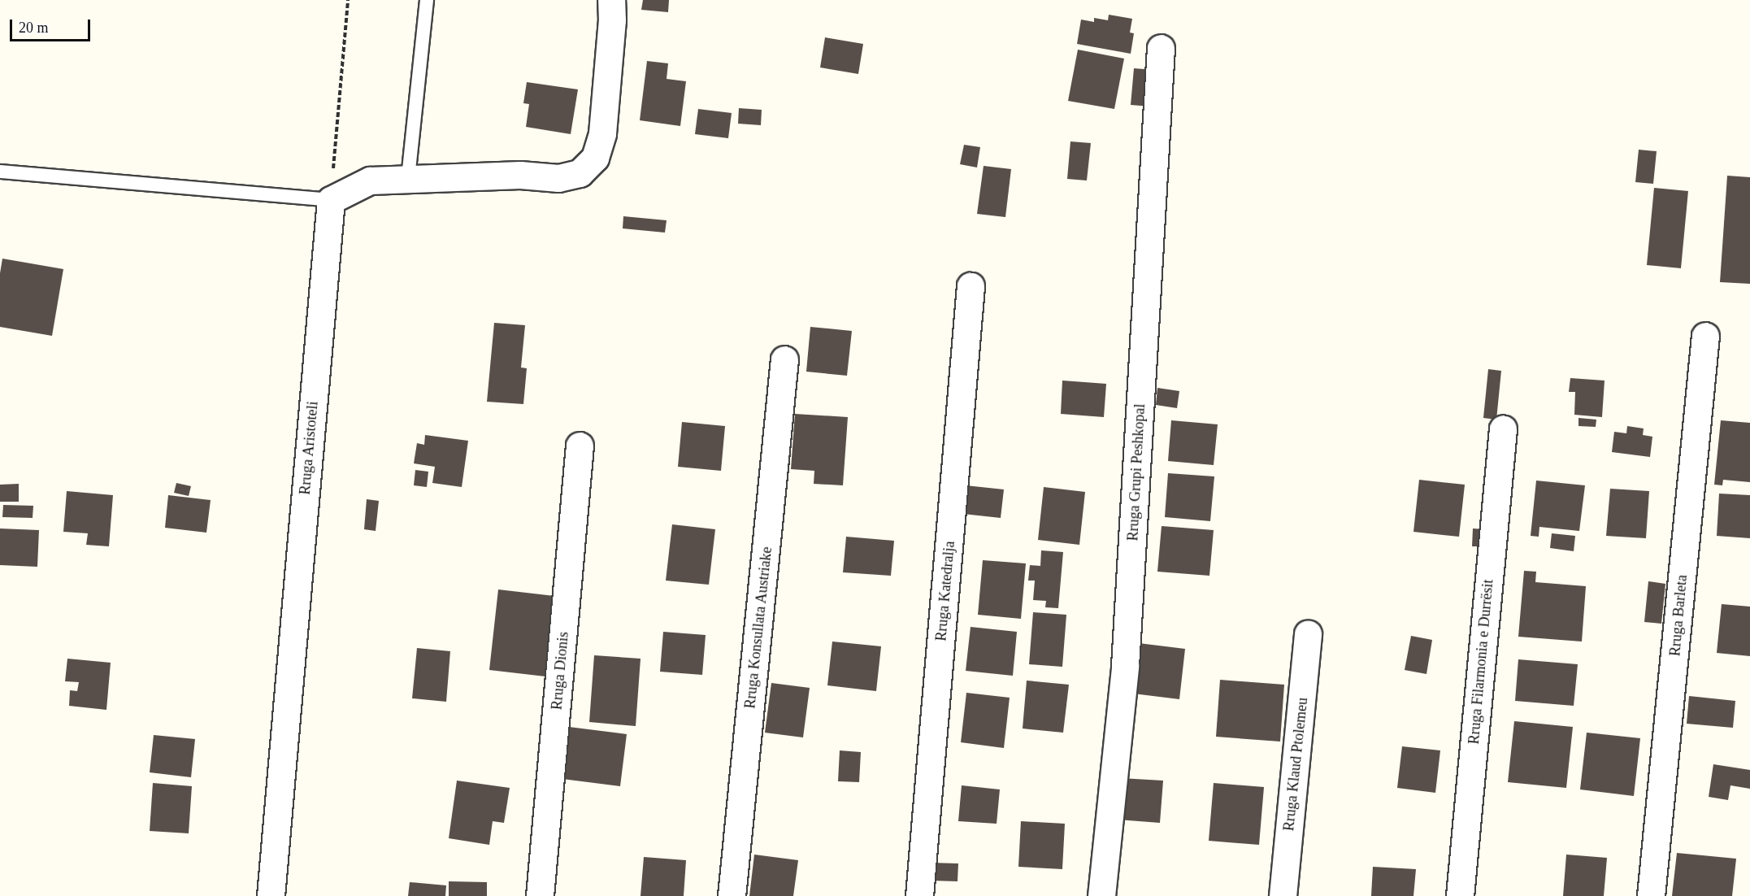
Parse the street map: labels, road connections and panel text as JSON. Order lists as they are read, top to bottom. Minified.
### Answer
{"streets":{"street":["Rruga Aristoteli","Rruga Grupi Peshkopal","Rruga Katedralja","Rruga Barleta","Rruga Konsullata Austriake","Rruga Filarmonia e Durrësit","Rruga Dionis","Rruga Klaud Ptolemeu"]},"scale_bar":"20 m"}
